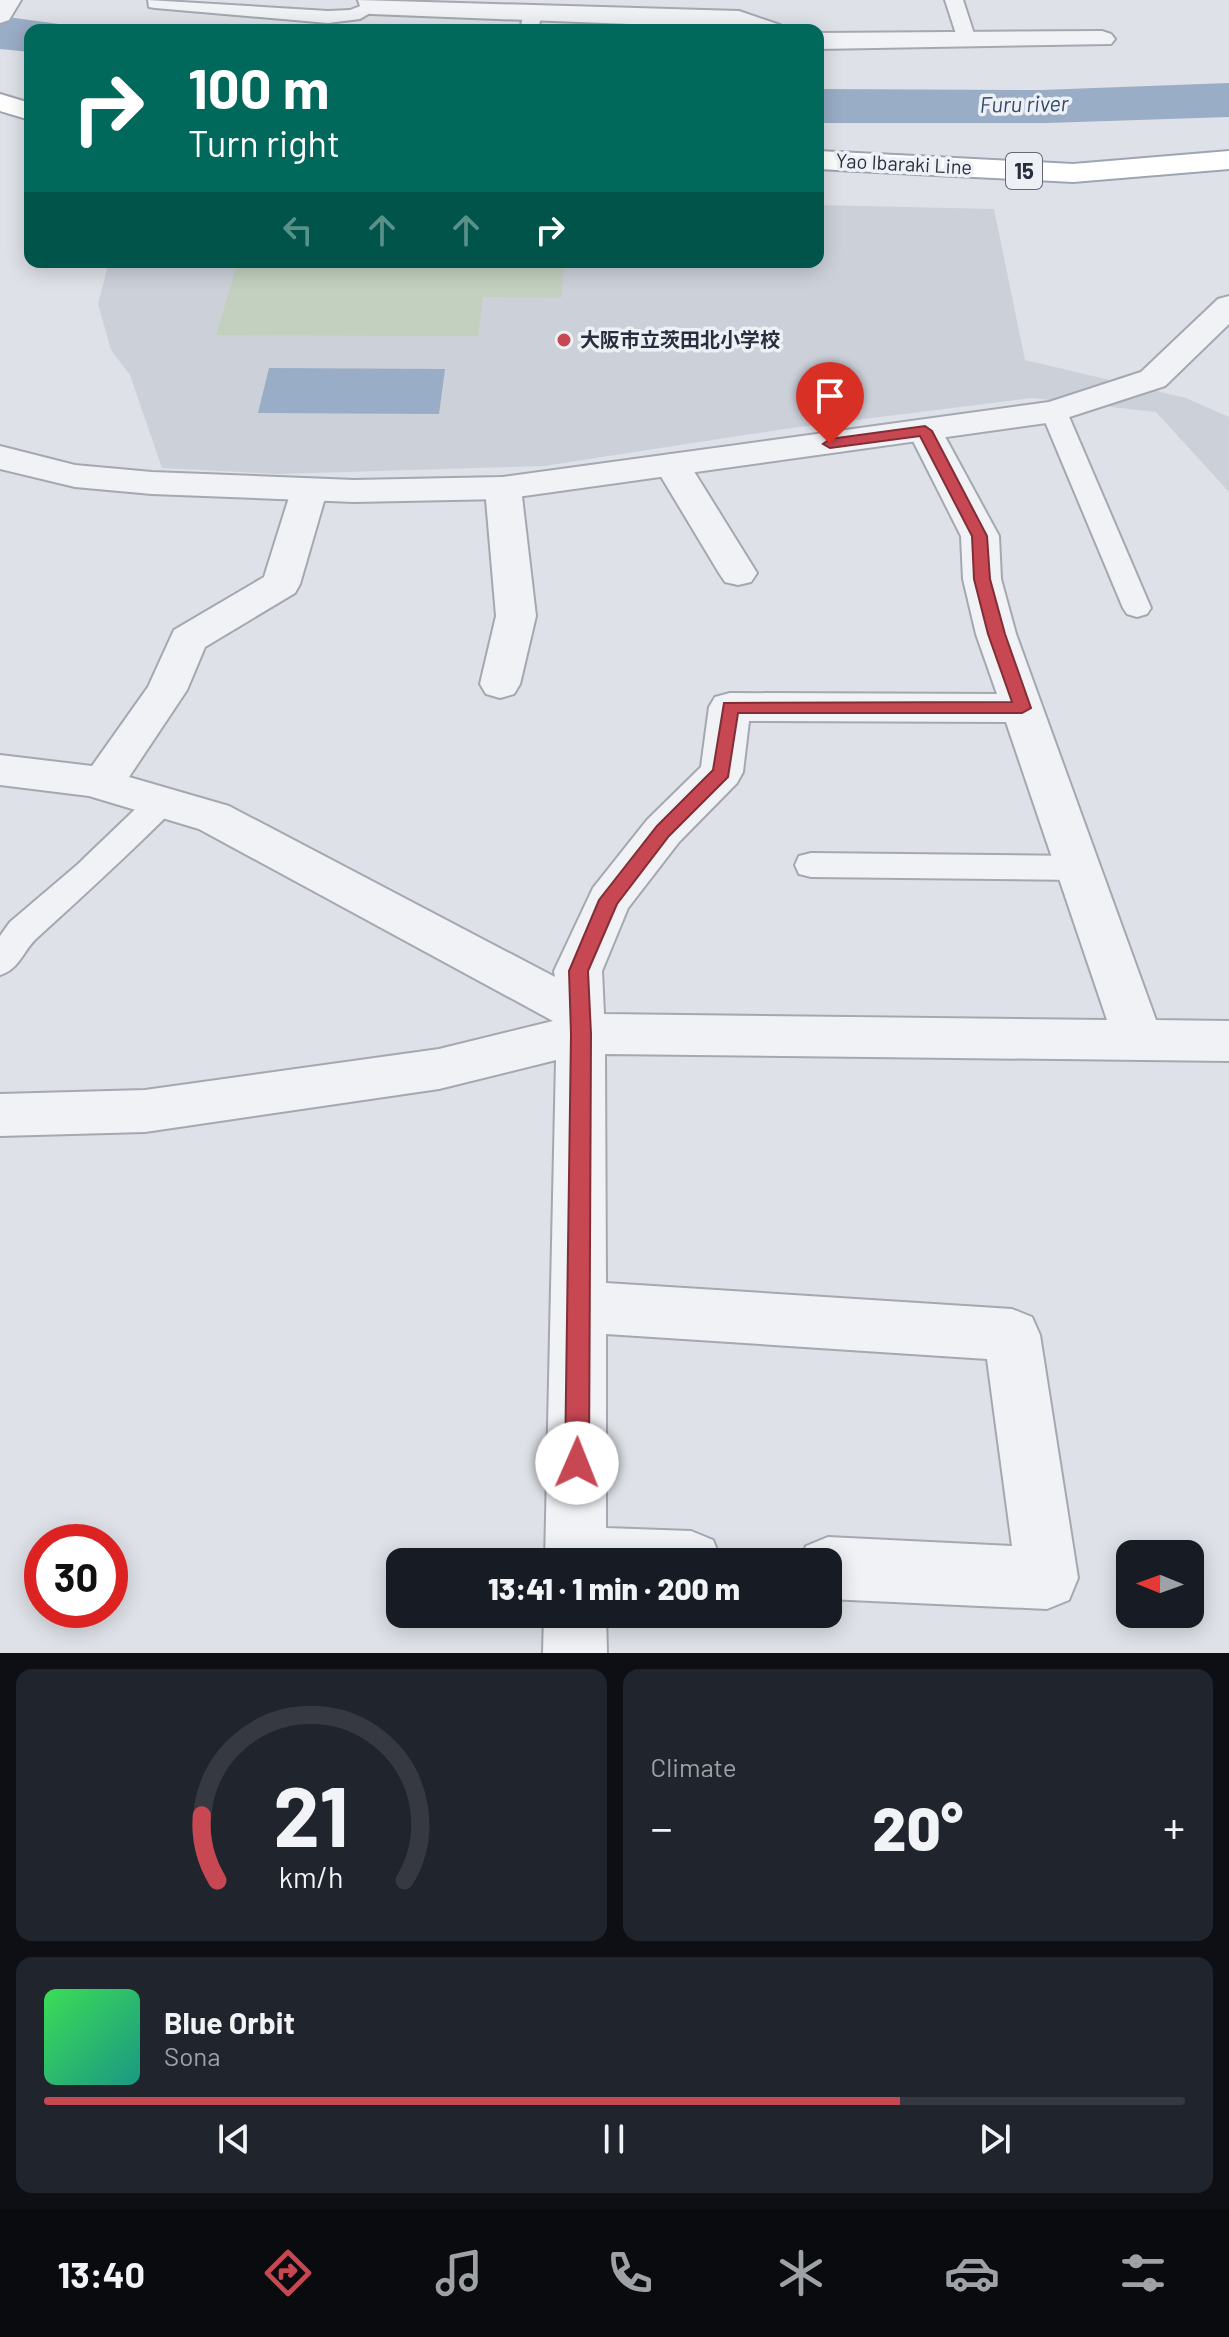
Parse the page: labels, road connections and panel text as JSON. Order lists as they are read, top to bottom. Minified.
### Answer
{"streets":{"main road":["Yao Ibaraki Line","15"]},"water":["Furu river"],"places":["大阪市立茨田北小学校"],"north":"left","page":{"turn":["100 m","Turn right"],"limit":"30","trip":"13:41 · 1 min · 200 m","tile":"Climate","heat":["−","20°","+"],"song":["Blue Orbit","Sona"],"tabs":"13:40","gauge":["21","km/h"]}}
